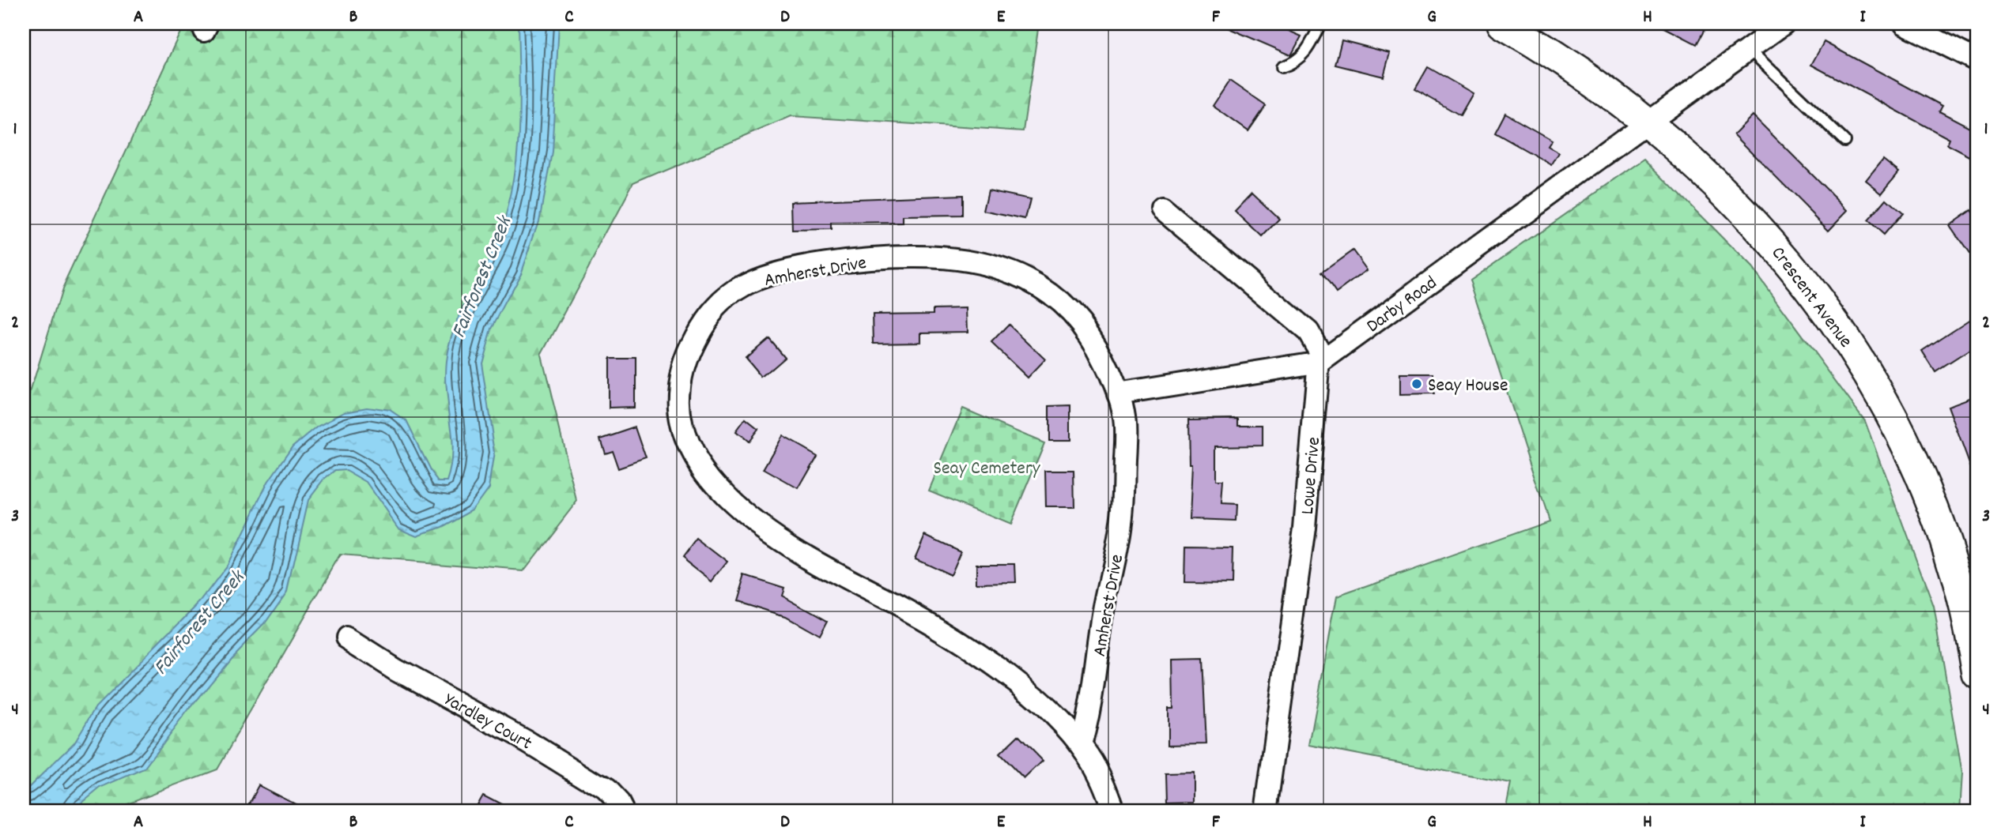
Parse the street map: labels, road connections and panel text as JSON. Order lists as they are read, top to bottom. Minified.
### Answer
{"streets":{"street":["Amherst Drive","Crescent Avenue","Darby Road","Lowe Drive","Yardley Court"]},"crossings":[["Amherst Drive","Darby Road"],["Crescent Avenue","Darby Road"],["Darby Road","Lowe Drive"]],"water":["Fairforest Creek"],"parks":["Seay Cemetery"],"places":["Seay House"],"grid":{"columns":["A","B","C","D","E","F","G","H","I"],"rows":["1","2","3","4"]}}
